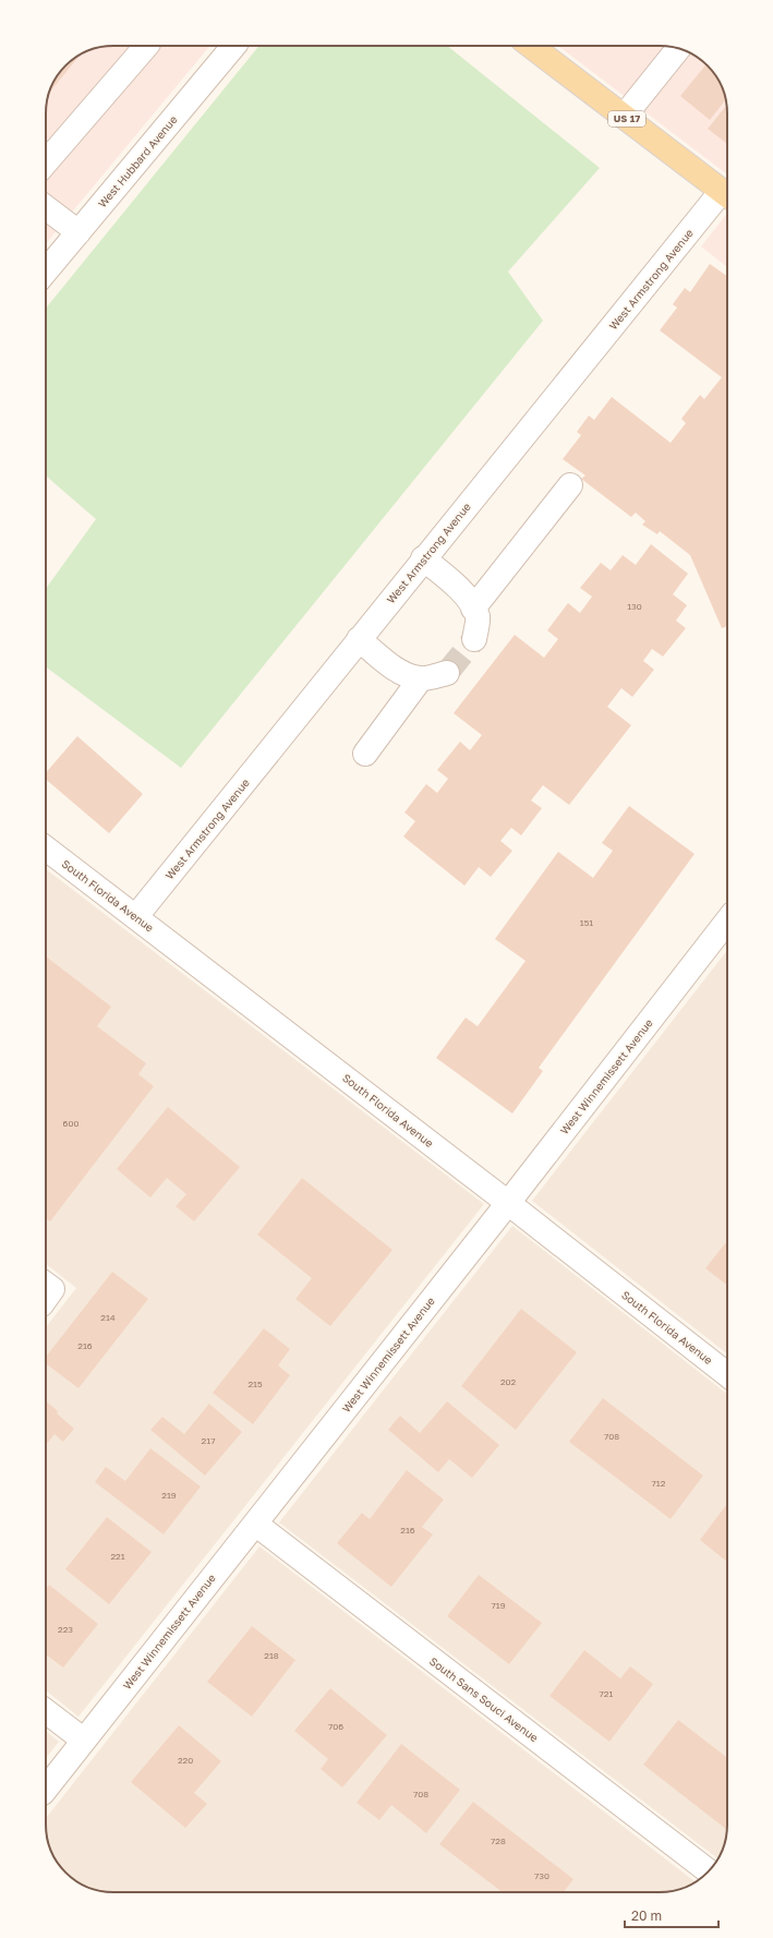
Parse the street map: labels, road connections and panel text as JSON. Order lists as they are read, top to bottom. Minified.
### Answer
{"streets":{"main road":["US 17"],"street":["West Hubbard Avenue","West Armstrong Avenue","South Florida Avenue","West Winnemissett Avenue","South Sans Souci Avenue"]},"crossings":[["US 17","West Armstrong Avenue"],["West Armstrong Avenue","South Florida Avenue"],["South Florida Avenue","West Winnemissett Avenue"],["West Winnemissett Avenue","South Sans Souci Avenue"]],"house_numbers":["130","151","600","214","216","202","215","708","217","712","219","216","221","719","223","218","721","706","220","708","728","730"],"scale_bar":"20 m"}
